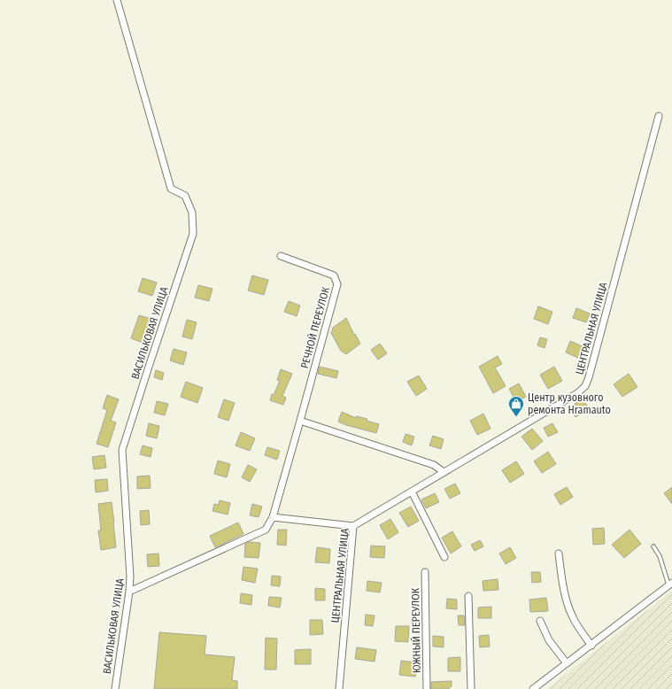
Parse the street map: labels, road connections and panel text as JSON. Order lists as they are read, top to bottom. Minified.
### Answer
{"streets":{"street":["РЕЧНОЙ ПЕРЕУЛОК","ЦЕНТРАЛЬНАЯ УЛИЦА","ВАСИЛЬКОВАЯ УЛИЦА","ЮЖНЫЙ ПЕРЕУЛОК"]},"places":{"shop":["Центр кузовного ремонта Hramauto"]}}
